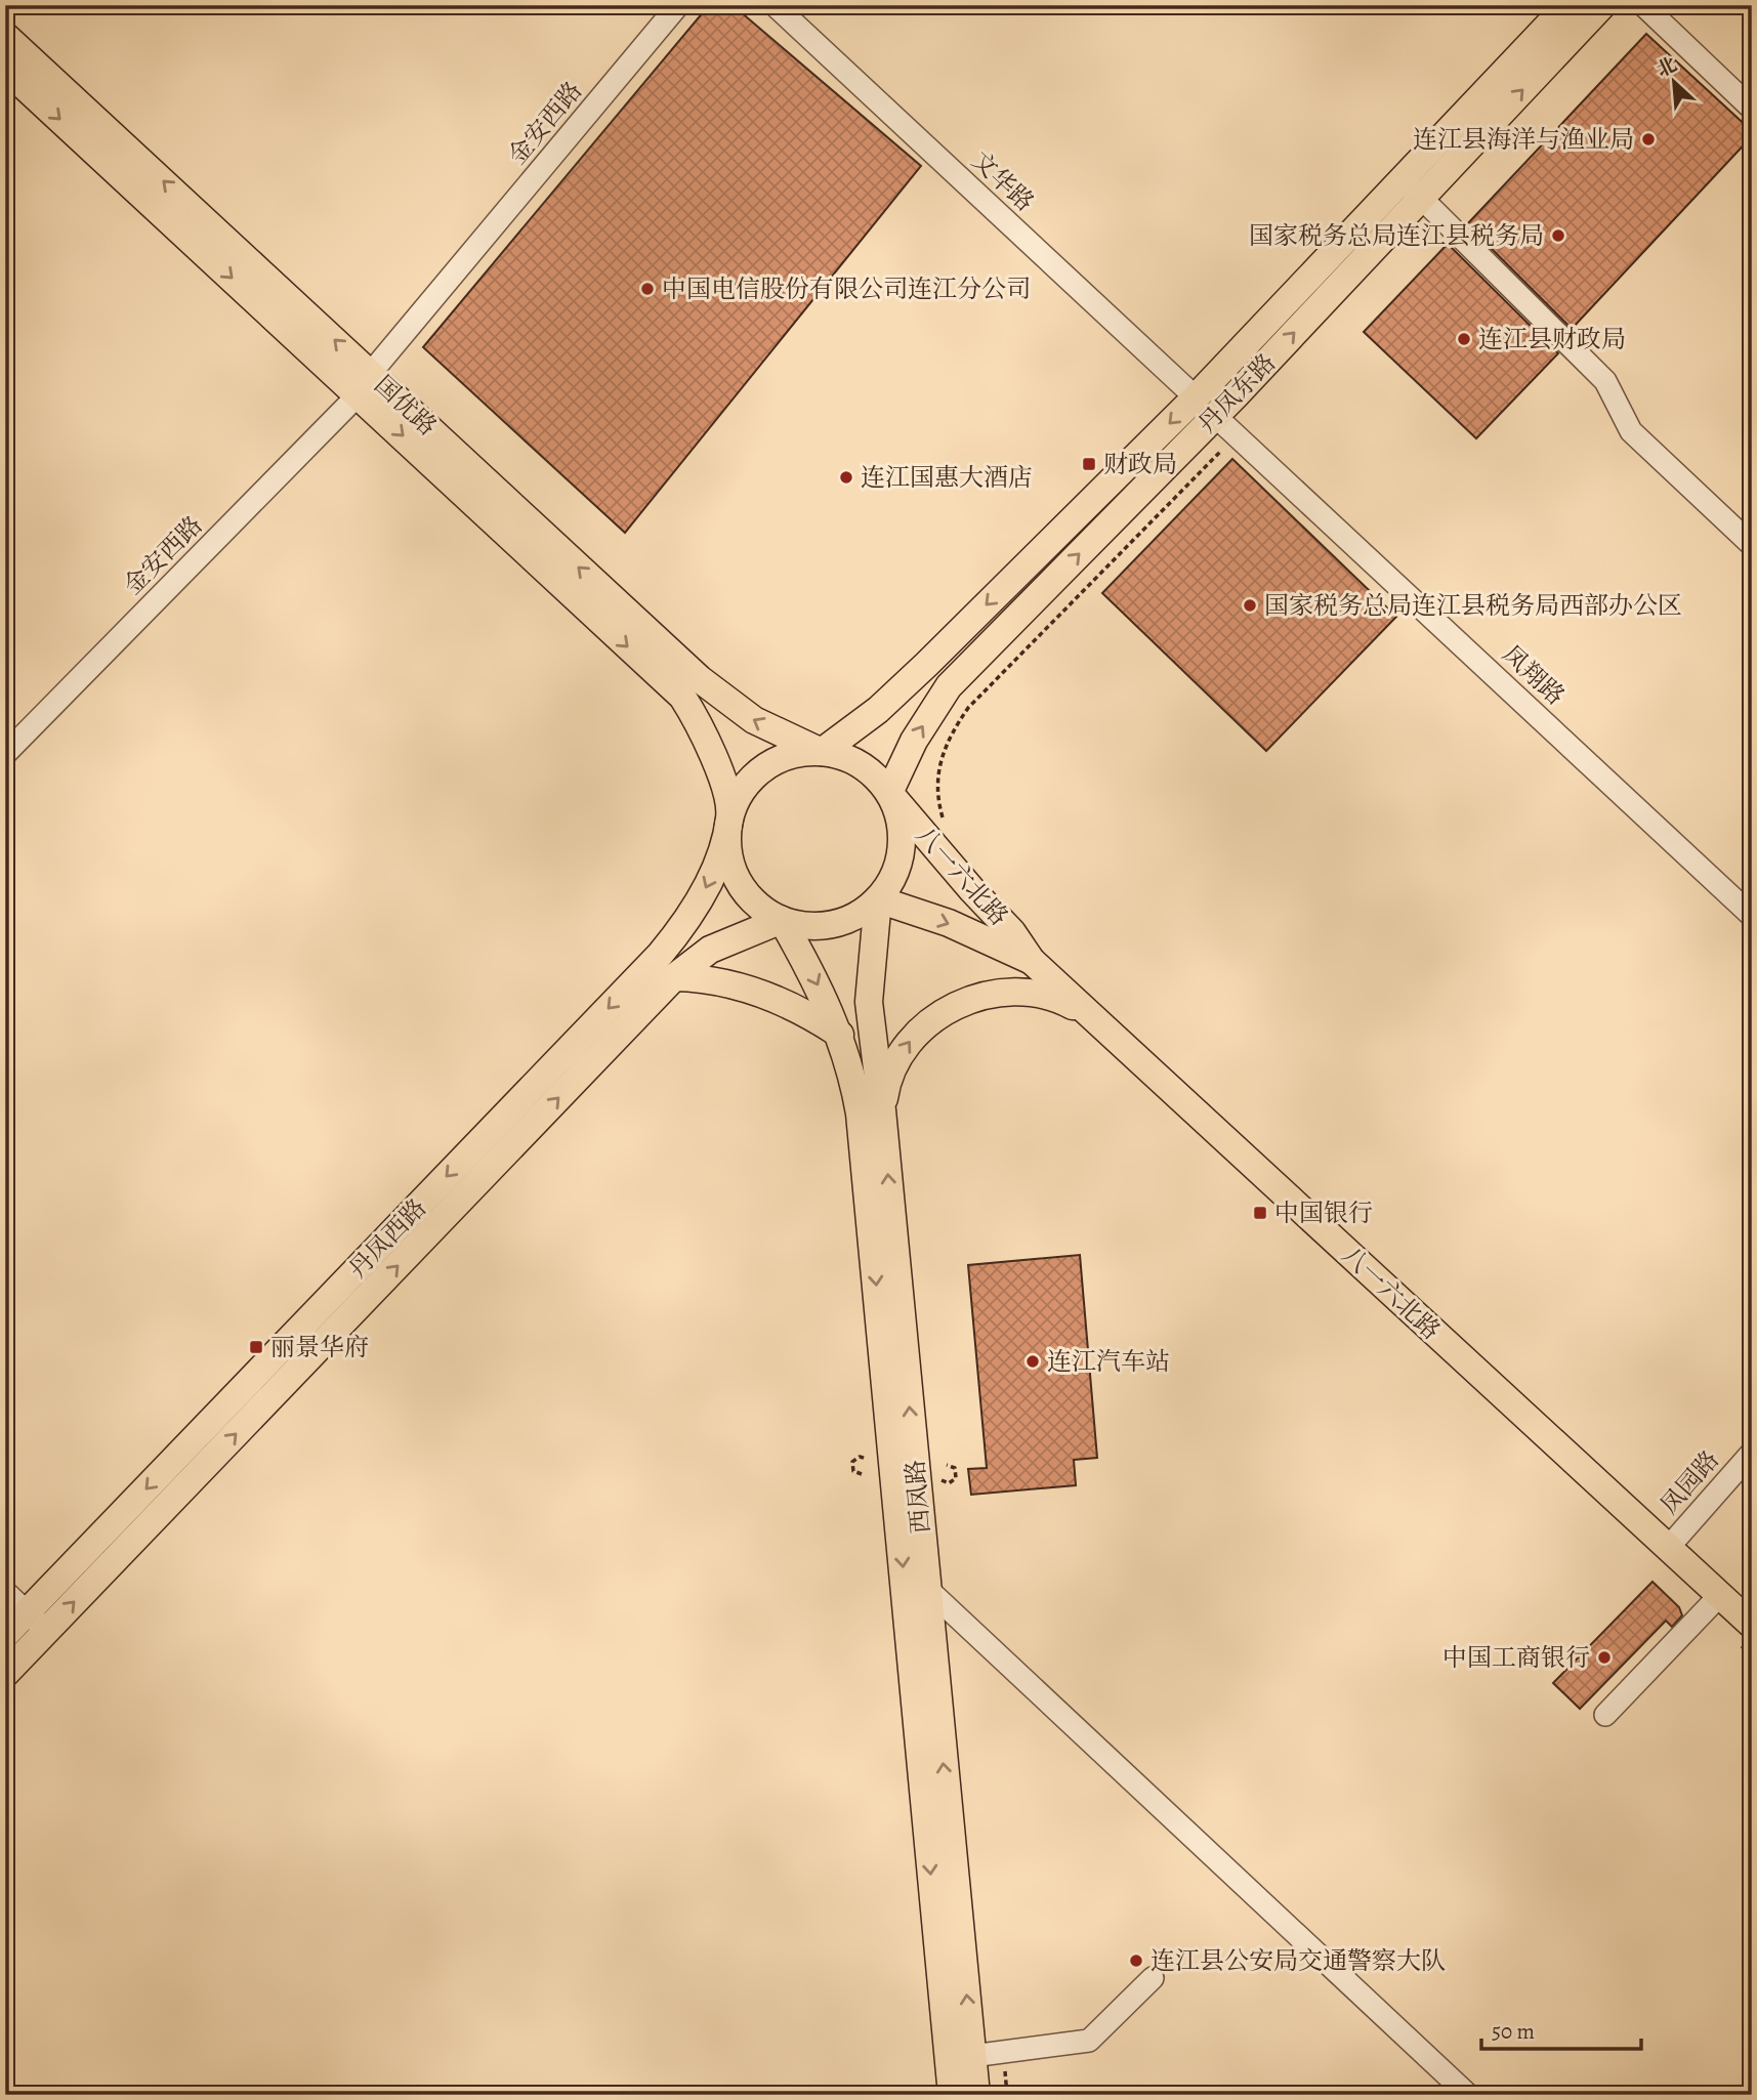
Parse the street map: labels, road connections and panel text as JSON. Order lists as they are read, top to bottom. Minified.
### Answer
{"streets":{"main road":["丹凤东路","国优路","八一六北路","丹凤西路","西凤路"],"street":["金安西路","文华路","凤翔路","凤园路"]},"crossings":[["金安西路","国优路"],["文华路","丹凤东路"],["文华路","凤翔路"],["丹凤东路","国优路"],["丹凤东路","凤翔路"],["丹凤东路","八一六北路"],["丹凤东路","丹凤西路"],["丹凤东路","西凤路"],["国优路","八一六北路"],["国优路","丹凤西路"],["国优路","西凤路"],["八一六北路","丹凤西路"],["八一六北路","凤园路"],["八一六北路","西凤路"],["丹凤西路","西凤路"]],"places":{"other":["连江县海洋与渔业局","国家税务总局连江县税务局","中国电信股份有限公司连江分公司","连江县财政局","连江国惠大酒店","国家税务总局连江县税务局西部办公区","连江汽车站","中国工商银行","连江县公安局交通警察大队"],"transit":["财政局","中国银行","丽景华府"]},"scale_bar":"50 m","north":"top left"}
